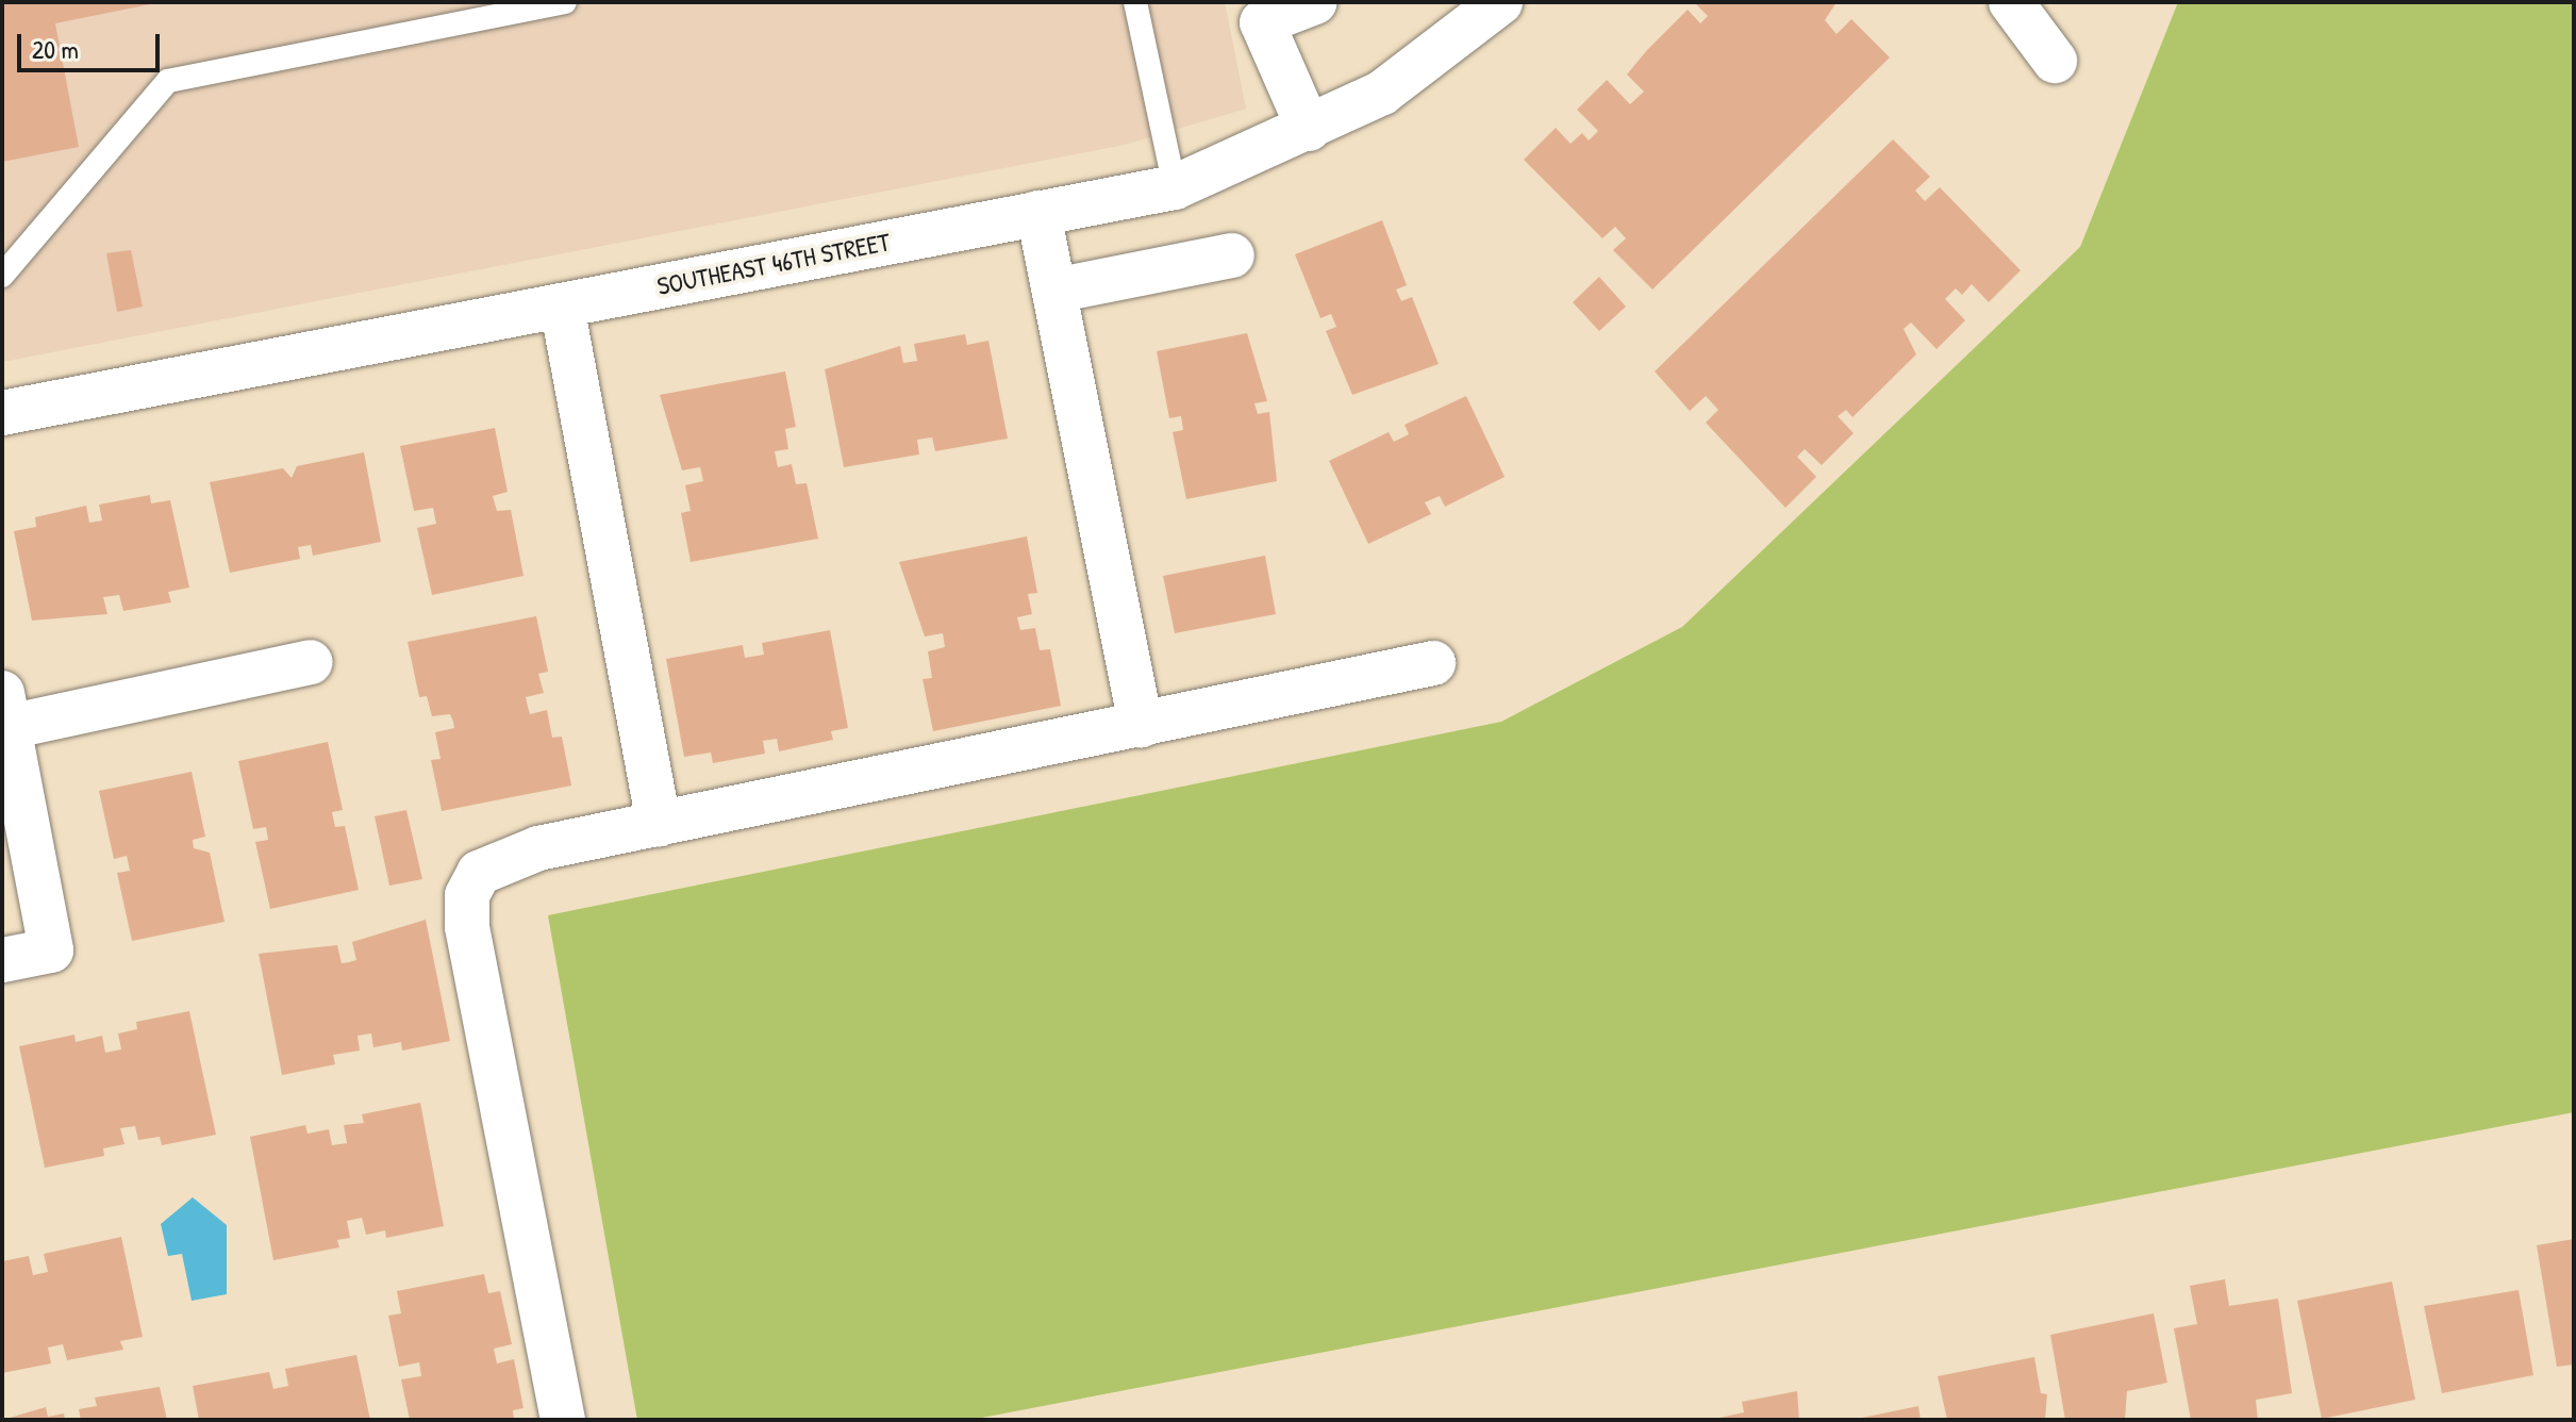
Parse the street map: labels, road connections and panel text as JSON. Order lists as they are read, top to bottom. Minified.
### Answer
{"streets":{"street":["SOUTHEAST 46TH STREET"]},"scale_bar":"20 m"}
